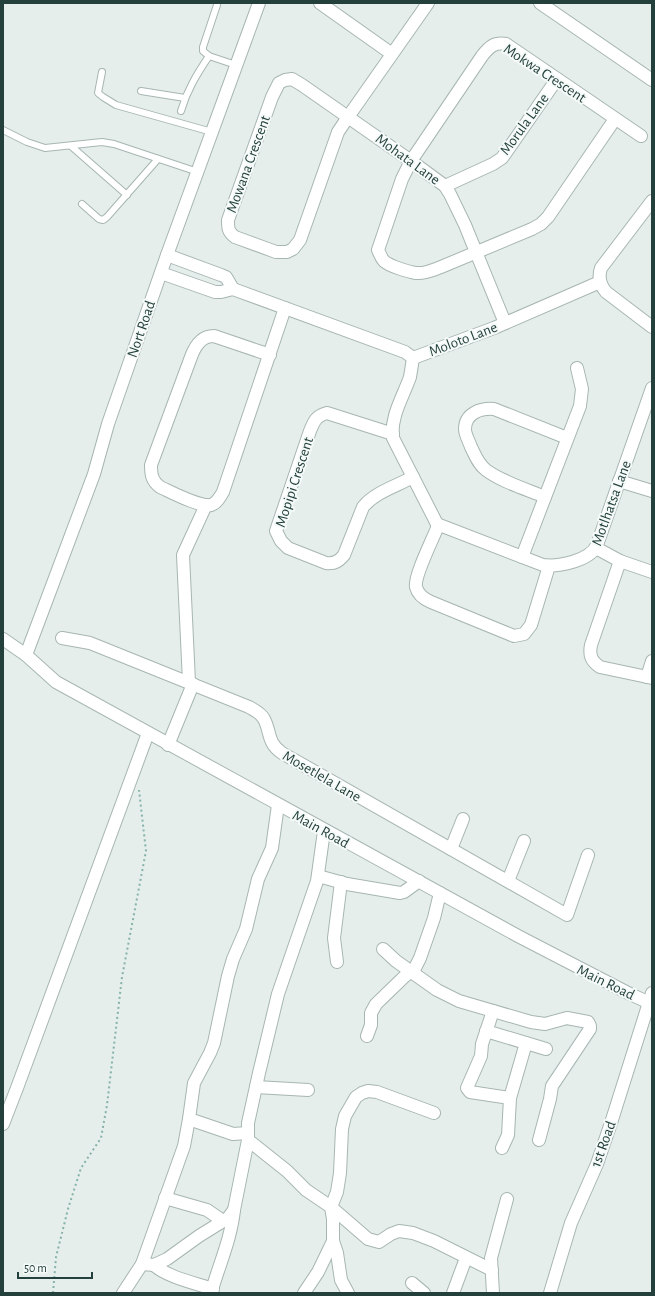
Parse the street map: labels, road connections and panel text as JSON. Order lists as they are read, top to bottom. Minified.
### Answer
{"streets":{"street":["Mokwa Crescent","Morula Lane","Mohata Lane","Mowana Crescent","Nort Road","Moloto Lane","Mopipi Crescent","Motlhatsa Lane","Mosetlela Lane","Main Road","1st Road"]},"crossings":[["Mokwa Crescent","Morula Lane"],["Mokwa Crescent","Mohata Lane"],["Morula Lane","Mohata Lane"],["Mohata Lane","Mowana Crescent"],["Mohata Lane","Moloto Lane"],["Nort Road","Main Road"],["Main Road","1st Road"]],"scale_bar":"50 m"}
